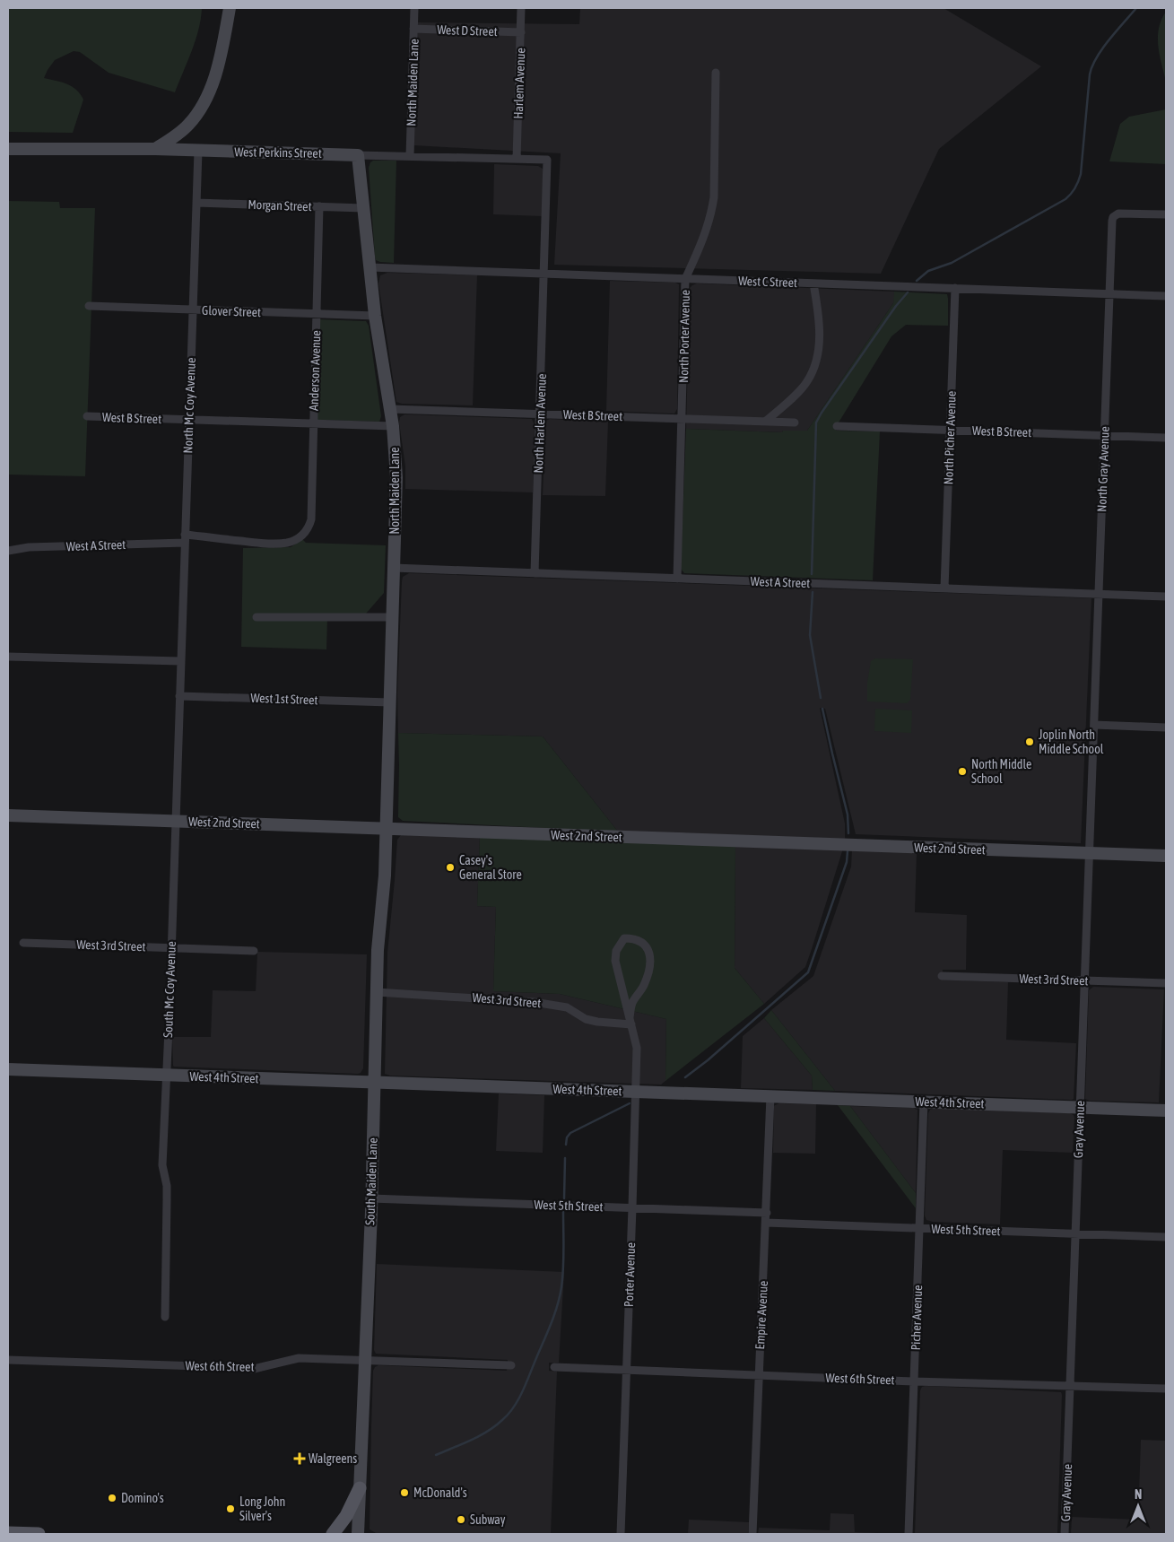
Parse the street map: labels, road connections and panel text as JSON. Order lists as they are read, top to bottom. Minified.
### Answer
{"streets":{"street":["West D Street","North Maiden Lane","Harlem Avenue","West Perkins Street","Morgan Street","West C Street","Glover Street","North Porter Avenue","Anderson Avenue","North Mc Coy Avenue","West B Street","North Harlem Avenue","North Picher Avenue","North Gray Avenue","West A Street","West 1st Street","West 2nd Street","West 3rd Street","South Mc Coy Avenue","West 4th Street","Gray Avenue","South Maiden Lane","West 5th Street","Porter Avenue","Empire Avenue","Picher Avenue","West 6th Street"]},"crossings":[["West D Street","North Maiden Lane"],["West D Street","Harlem Avenue"],["North Maiden Lane","West Perkins Street"],["North Maiden Lane","Morgan Street"],["North Maiden Lane","West C Street"],["North Maiden Lane","Glover Street"],["North Maiden Lane","West B Street"],["North Maiden Lane","West A Street"],["North Maiden Lane","West 1st Street"],["North Maiden Lane","West 2nd Street"],["North Maiden Lane","South Maiden Lane"],["Harlem Avenue","West Perkins Street"],["West Perkins Street","West C Street"],["West Perkins Street","North Mc Coy Avenue"],["West Perkins Street","North Harlem Avenue"],["Morgan Street","Anderson Avenue"],["Morgan Street","North Mc Coy Avenue"],["West C Street","North Porter Avenue"],["West C Street","North Harlem Avenue"],["West C Street","North Picher Avenue"],["West C Street","North Gray Avenue"],["Glover Street","Anderson Avenue"],["Glover Street","North Mc Coy Avenue"],["North Porter Avenue","West B Street"],["North Porter Avenue","West A Street"],["Anderson Avenue","West B Street"],["Anderson Avenue","West A Street"],["North Mc Coy Avenue","West B Street"],["North Mc Coy Avenue","West A Street"],["North Mc Coy Avenue","South Mc Coy Avenue"],["West B Street","North Harlem Avenue"],["West B Street","North Picher Avenue"],["West B Street","North Gray Avenue"],["North Harlem Avenue","West A Street"],["North Picher Avenue","West A Street"],["North Gray Avenue","West A Street"],["North Gray Avenue","Gray Avenue"],["West 1st Street","South Mc Coy Avenue"],["West 2nd Street","South Mc Coy Avenue"],["West 2nd Street","Gray Avenue"],["West 2nd Street","South Maiden Lane"],["West 3rd Street","South Mc Coy Avenue"],["West 3rd Street","Gray Avenue"],["West 3rd Street","South Maiden Lane"],["West 3rd Street","Porter Avenue"],["South Mc Coy Avenue","West 4th Street"],["West 4th Street","Gray Avenue"],["West 4th Street","South Maiden Lane"],["West 4th Street","Porter Avenue"],["West 4th Street","Empire Avenue"],["West 4th Street","Picher Avenue"],["Gray Avenue","West 5th Street"],["Gray Avenue","West 6th Street"],["South Maiden Lane","West 5th Street"],["South Maiden Lane","West 6th Street"],["West 5th Street","Porter Avenue"],["West 5th Street","Empire Avenue"],["West 5th Street","Picher Avenue"],["Porter Avenue","West 6th Street"],["Empire Avenue","West 6th Street"],["Picher Avenue","West 6th Street"]],"places":{"other":["Joplin North Middle School","North Middle School","Casey's General Store","McDonald's","Domino's","Long John Silver's","Subway"],"health":["Walgreens"]},"north":"top"}
